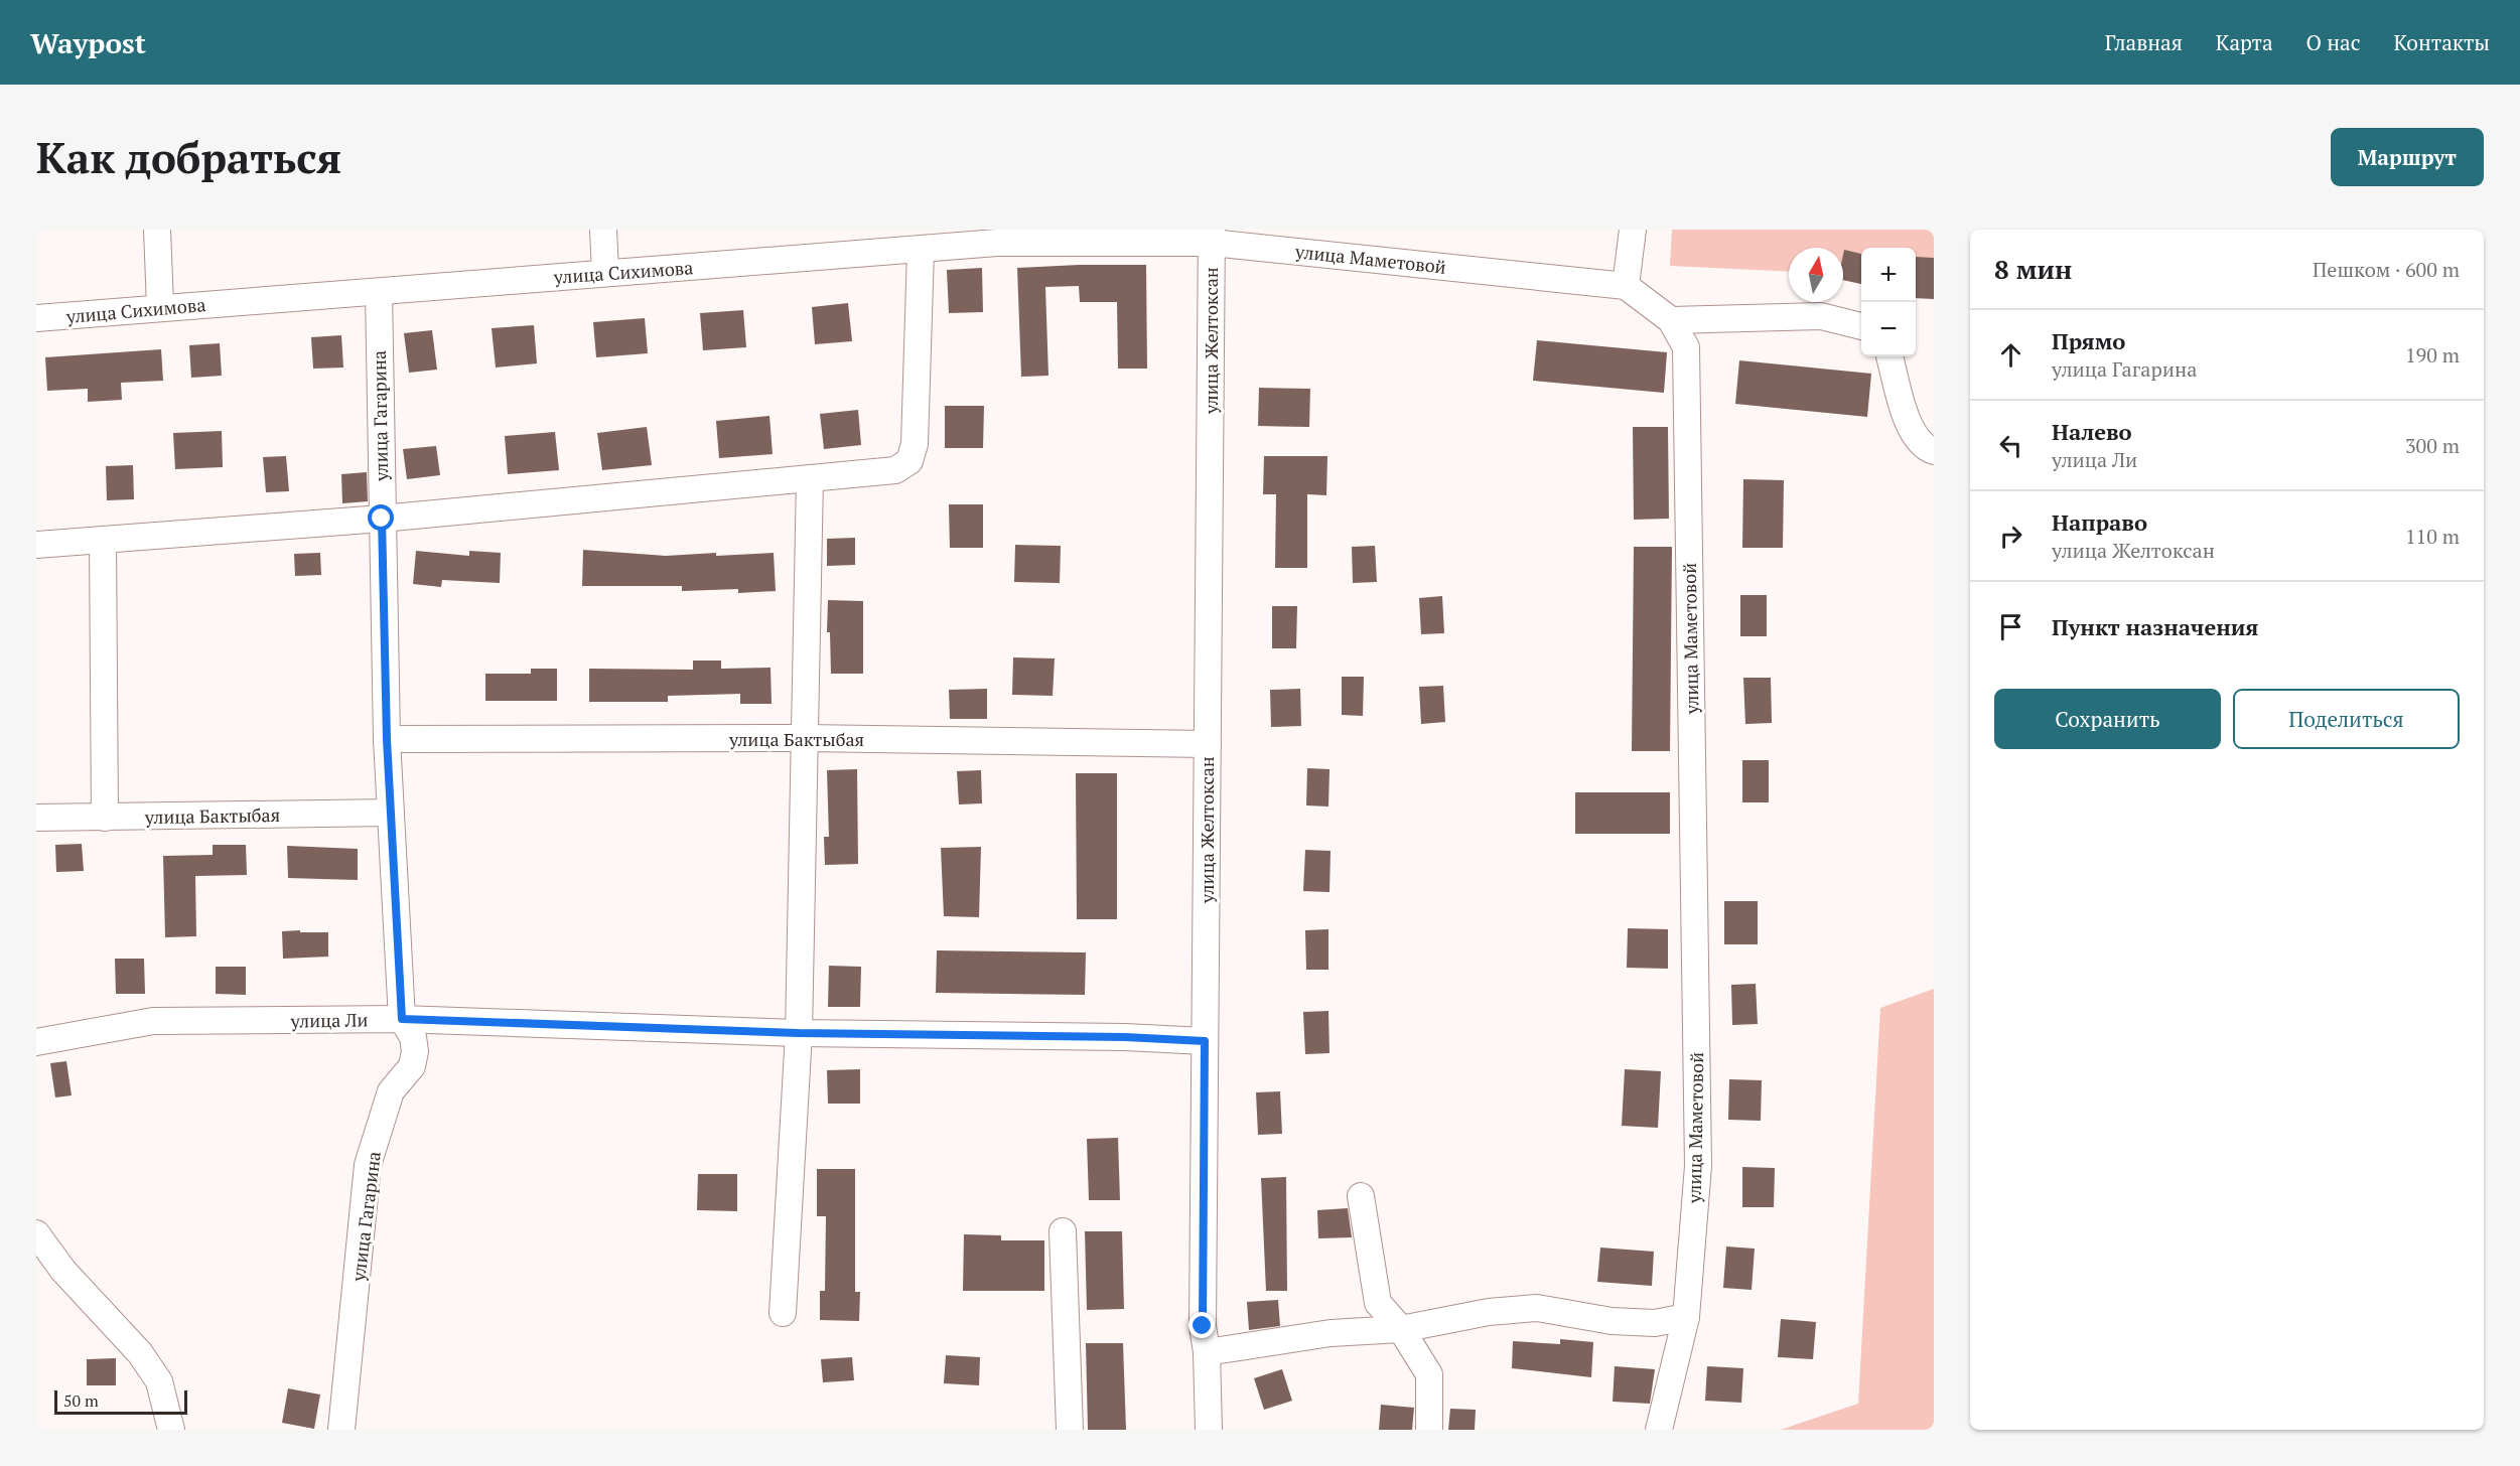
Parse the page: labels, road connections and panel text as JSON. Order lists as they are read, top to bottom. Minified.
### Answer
{"streets":{"street":["улица Маметовой","улица Сихимова","улица Желтоксан","улица Гагарина","улица Бактыбая","улица Ли"]},"crossings":[["улица Маметовой","улица Сихимова"],["улица Маметовой","улица Желтоксан"],["улица Сихимова","улица Желтоксан"],["улица Сихимова","улица Гагарина"],["улица Желтоксан","улица Бактыбая"],["улица Желтоксан","улица Ли"],["улица Гагарина","улица Бактыбая"],["улица Гагарина","улица Ли"]],"scale_bar":"50 m","north":"top","page":{"header":"Waypost","nav":["Главная","Карта","О нас","Контакты"],"buttons":["Маршрут",["Сохранить","Поделиться"]],"title":"Как добраться","heading":["8 мин","Пешком · 600 m"],"map_buttons":["+","−"],"list":[["Прямо","улица Гагарина","190 m"],["Налево","улица Ли","300 m"],["Направо","улица Желтоксан","110 m"],"Пункт назначения"],"scale":"50 m"}}
